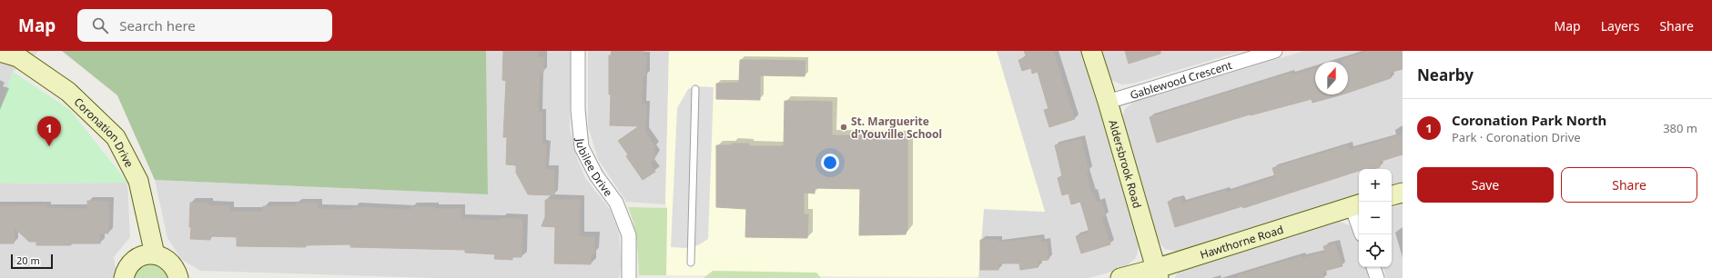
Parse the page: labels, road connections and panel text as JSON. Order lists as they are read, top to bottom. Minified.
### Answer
{"streets":{"street":["Gablewood Crescent","Coronation Drive","Aldersbrook Road","Jubilee Drive","Hawthorne Road"]},"crossings":[["Gablewood Crescent","Aldersbrook Road"],["Aldersbrook Road","Hawthorne Road"]],"places":["St. Marguerite d'Youville School"],"scale_bar":"20 m","north":"top","page":{"header":"Map","search":"Search here","nav":["Map","Layers","Share"],"heading":"Nearby","list":[{"mark":"1","name":"Coronation Park North","note":"Park · Coronation Drive","value":"380 m"}],"pins":"1","buttons":["Save","Share"],"map_buttons":["+","−"],"scale":"20 m"}}
